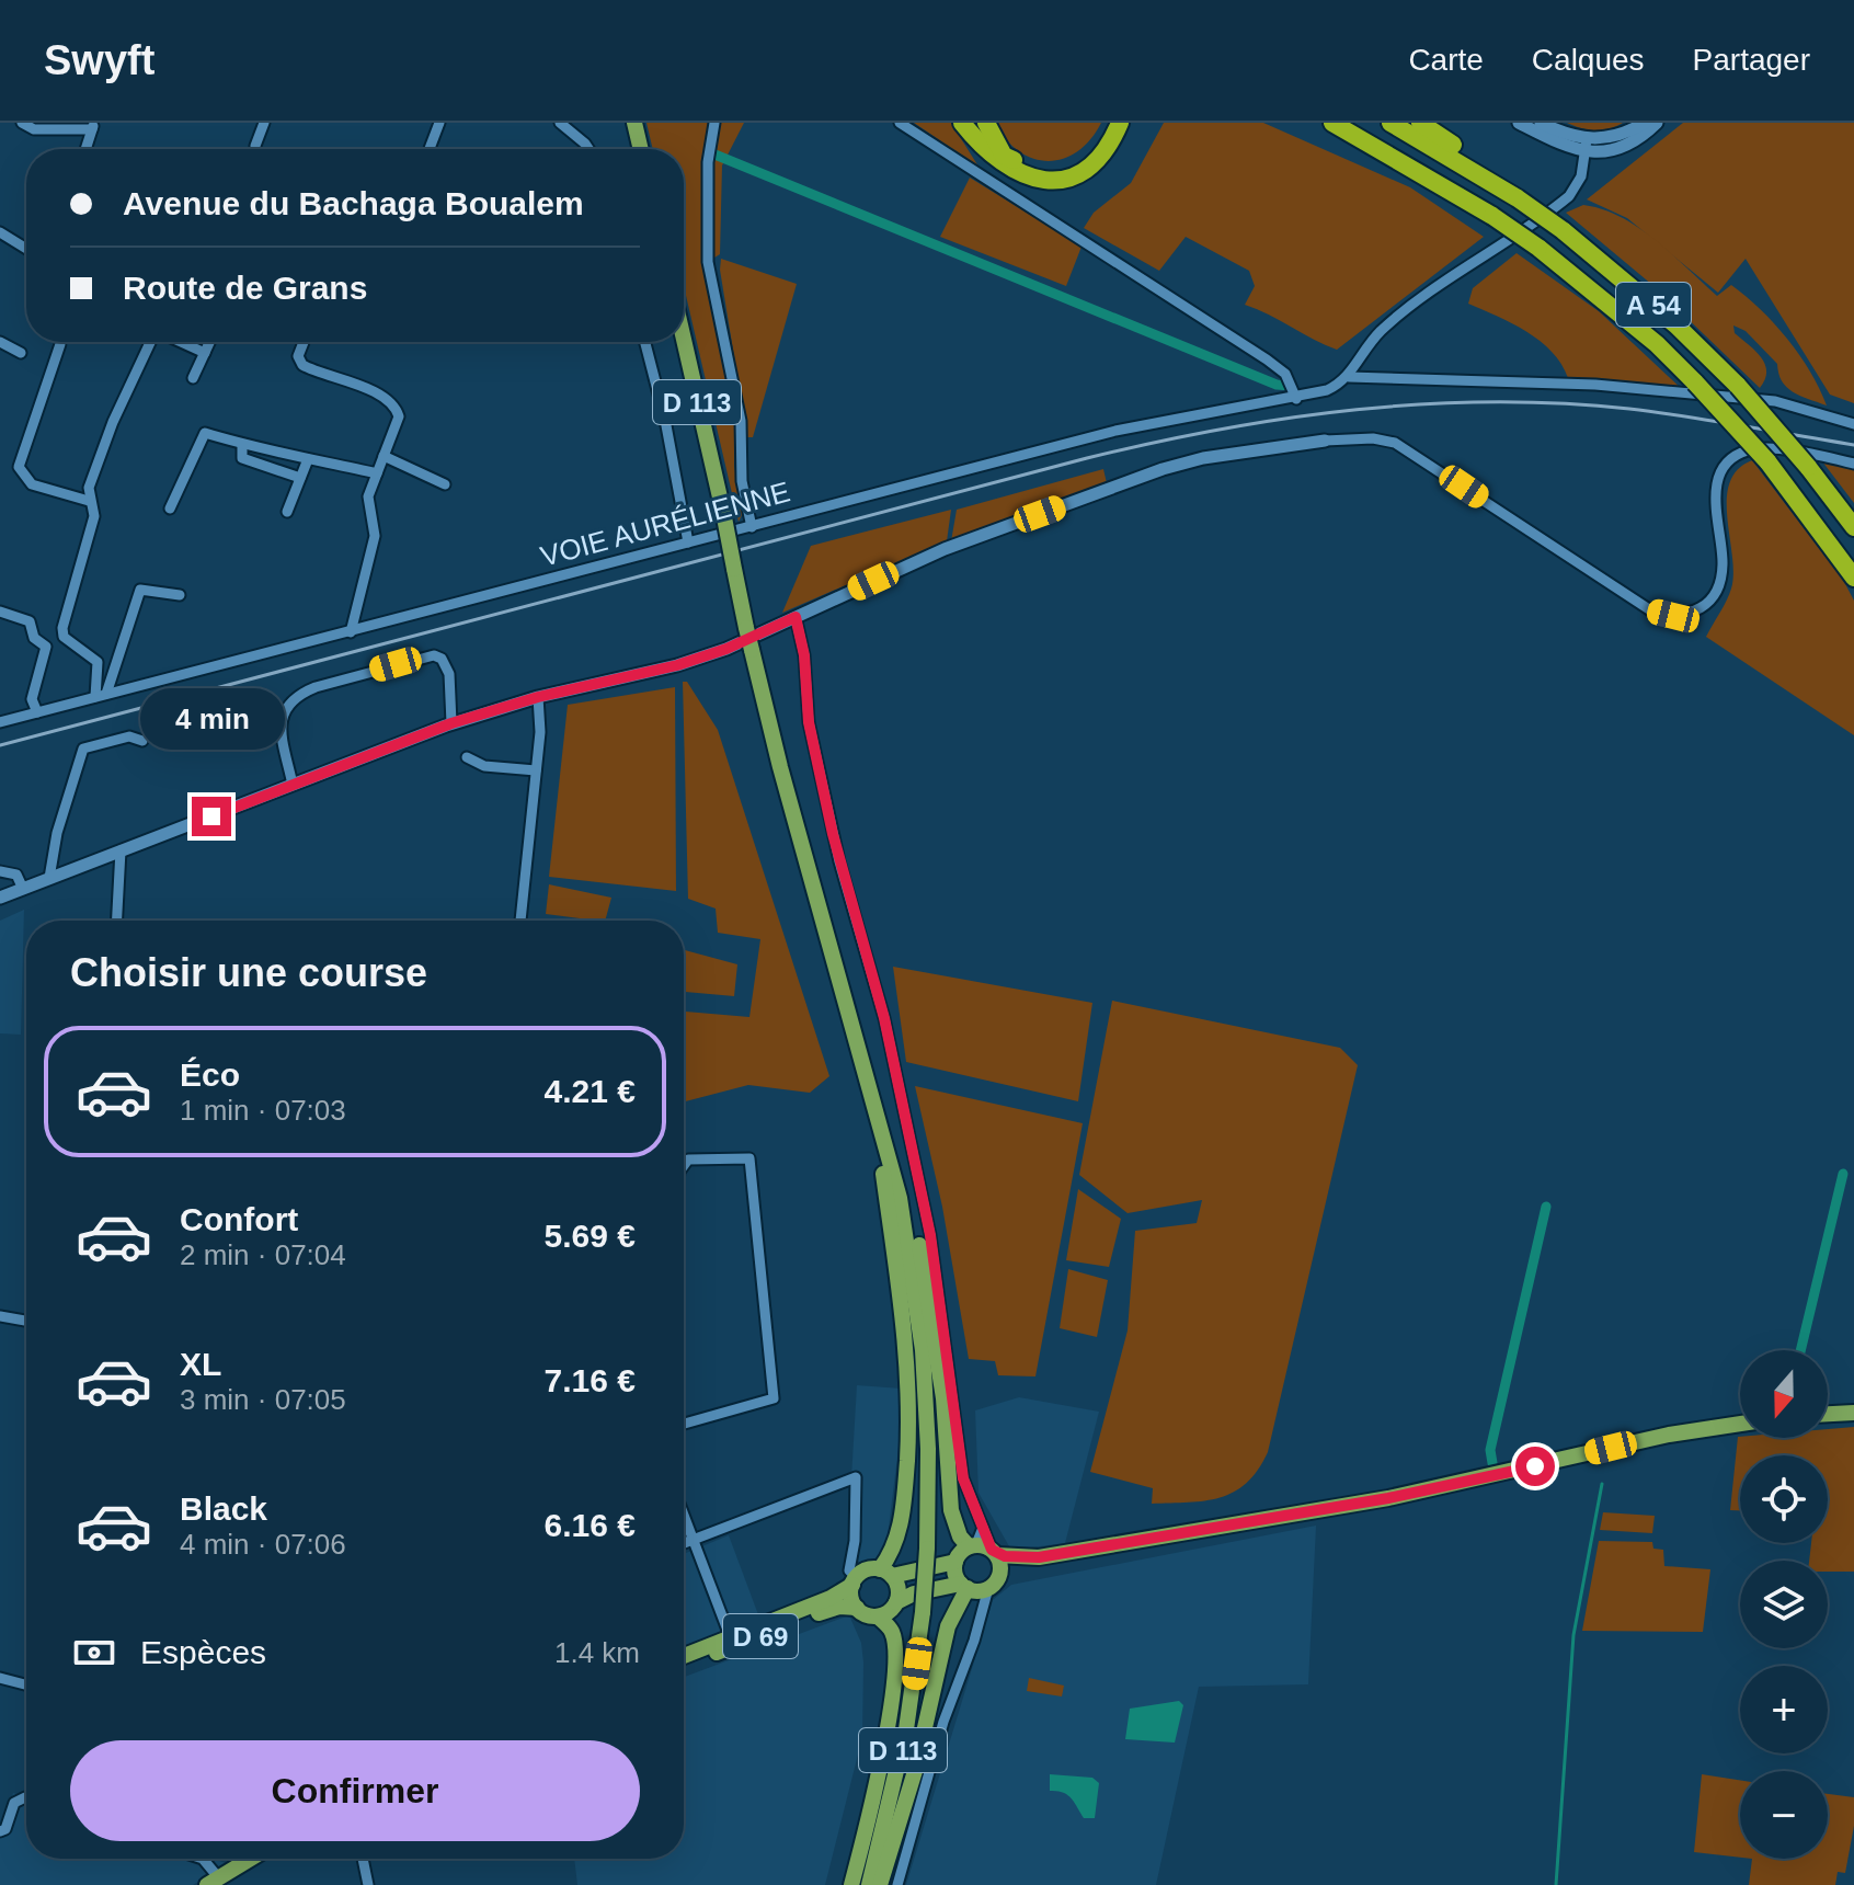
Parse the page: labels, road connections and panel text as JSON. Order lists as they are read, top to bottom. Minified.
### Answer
{"streets":{"highway":["A 54"],"main road":["D 113","D 69"],"street":["VOIE AURÉLIENNE"]},"crossings":[["D 113","D 69"]],"north":"bottom","page":{"header":"Swyft","nav":["Carte","Calques","Partager"],"banner":["Avenue du Bachaga Boualem","Route de Grans"],"bubble":"4 min","heading":"Choisir une course","list":[{"name":"Éco","note":"1 min · 07:03","value":"4.21 €"},{"name":"Confort","note":"2 min · 07:04","value":"5.69 €"},{"name":"XL","note":"3 min · 07:05","value":"7.16 €"},{"name":"Black","note":"4 min · 07:06","value":"6.16 €"}],"map_buttons":["+","−"],"pay":["Espèces","1.4 km"],"buttons":"Confirmer"}}
